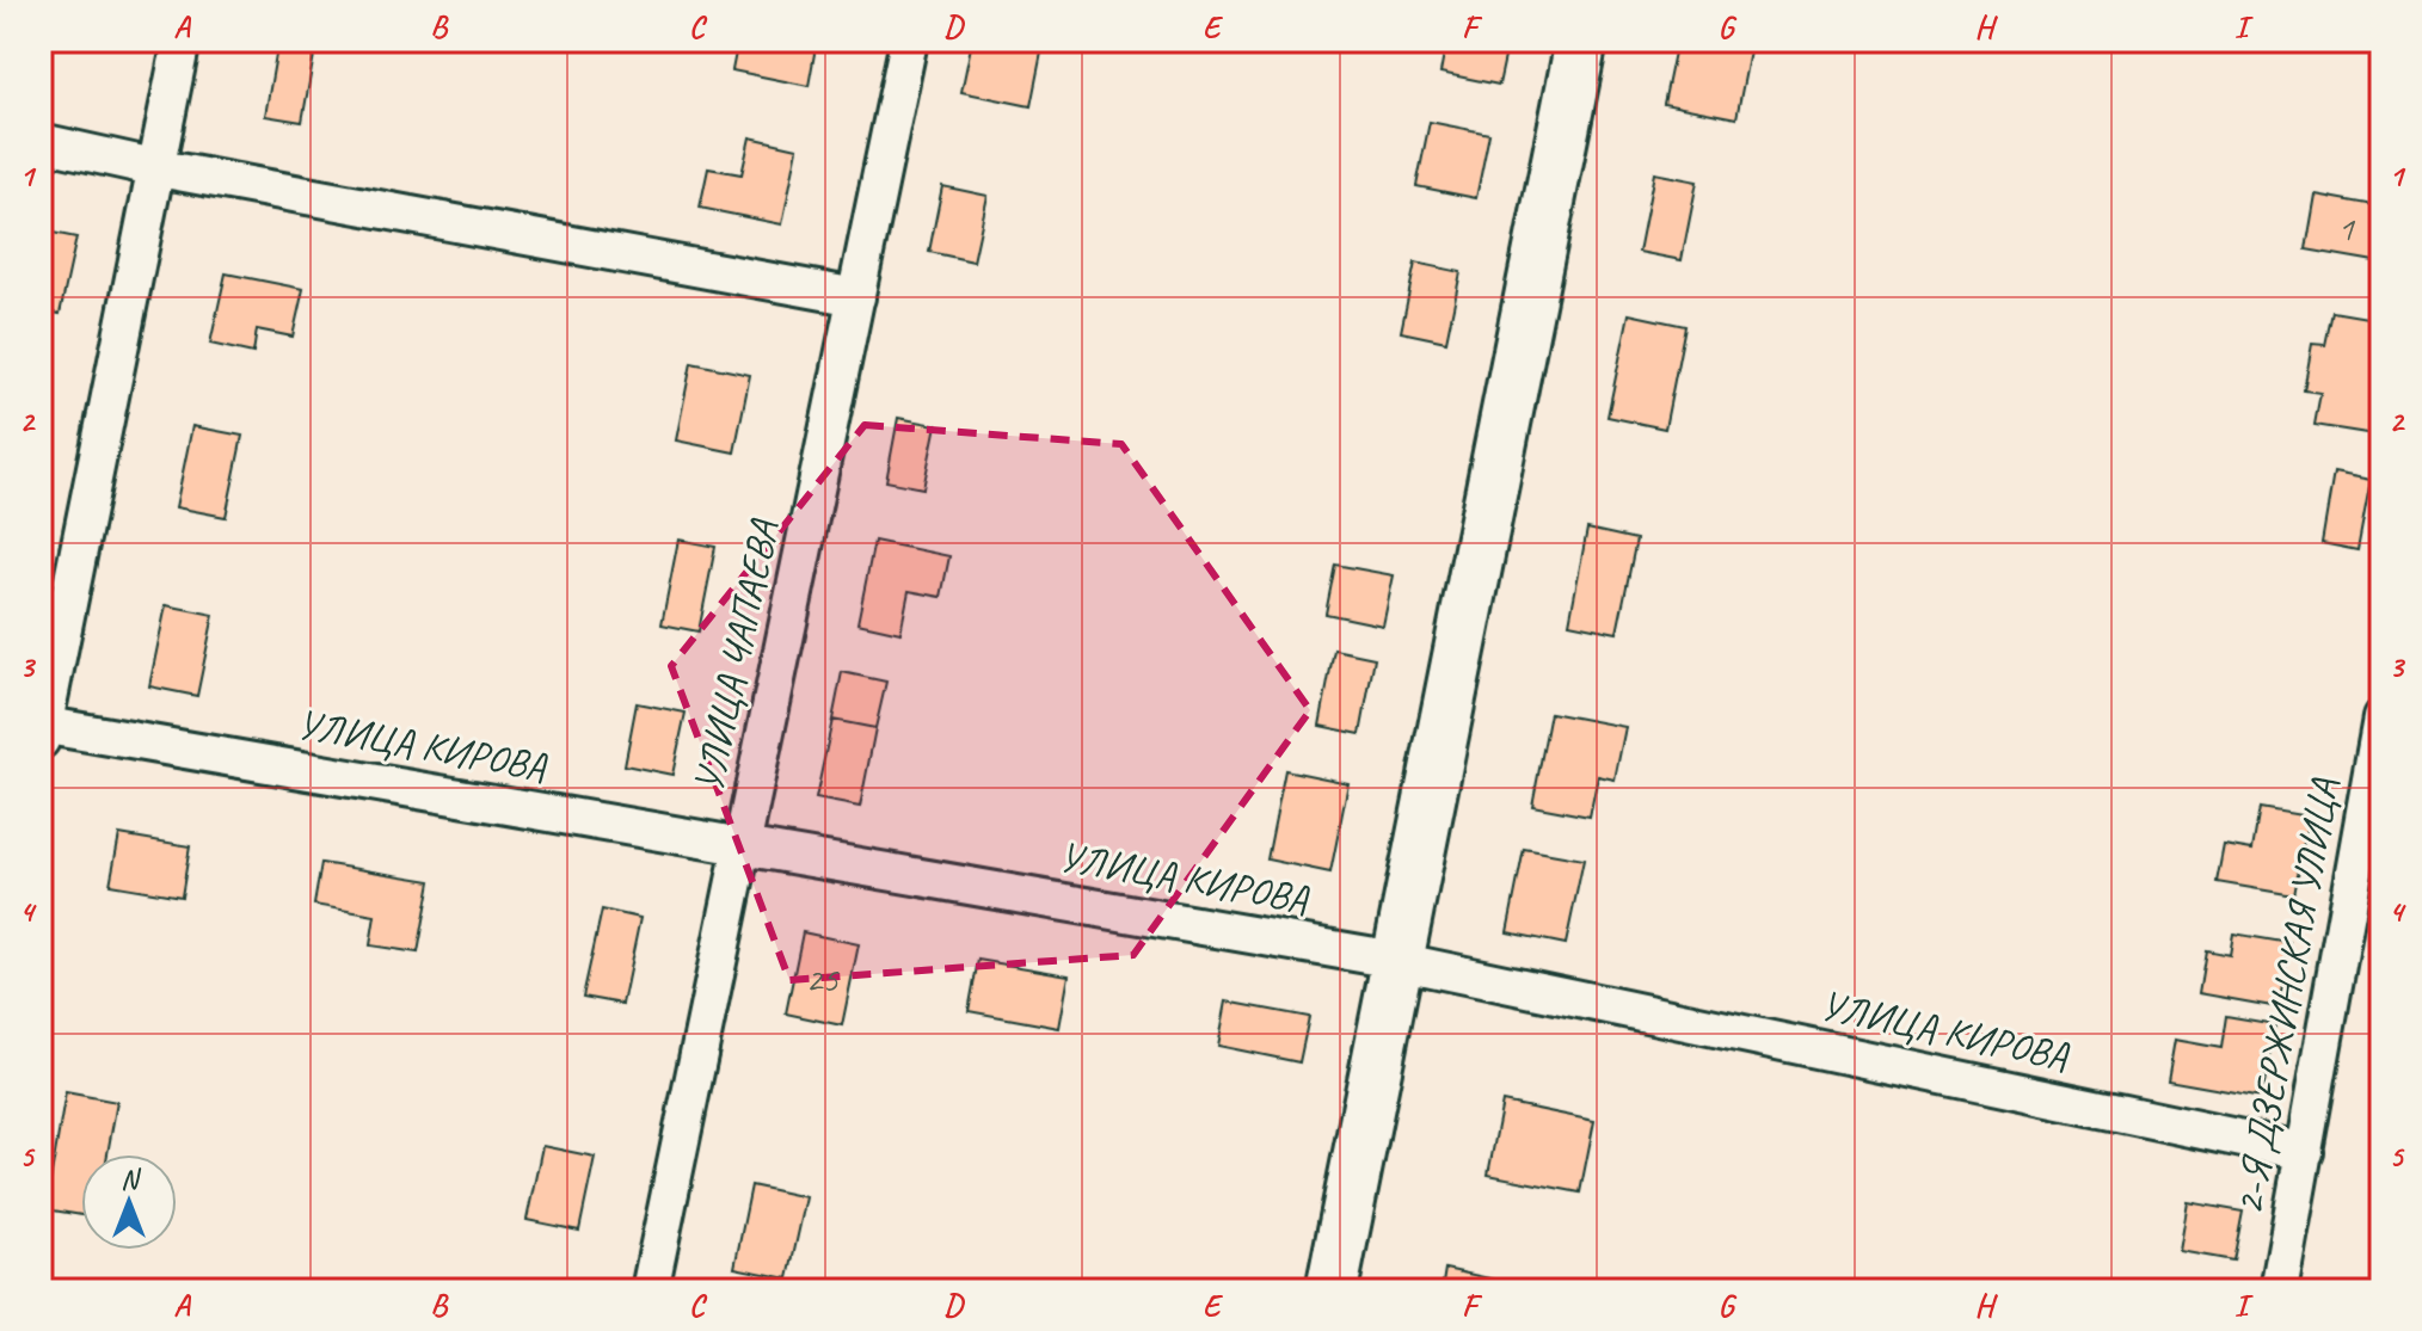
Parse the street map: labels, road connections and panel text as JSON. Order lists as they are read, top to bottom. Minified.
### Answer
{"streets":{"street":["УЛИЦА ЧАПАЕВА","УЛИЦА КИРОВА","2-Я ДЗЕРЖИНСКАЯ УЛИЦА"]},"crossings":[["УЛИЦА ЧАПАЕВА","УЛИЦА КИРОВА"],["УЛИЦА КИРОВА","2-Я ДЗЕРЖИНСКАЯ УЛИЦА"]],"house_numbers":["1","25"],"north":"top","grid":{"columns":["A","B","C","D","E","F","G","H","I"],"rows":["1","2","3","4","5"]}}
